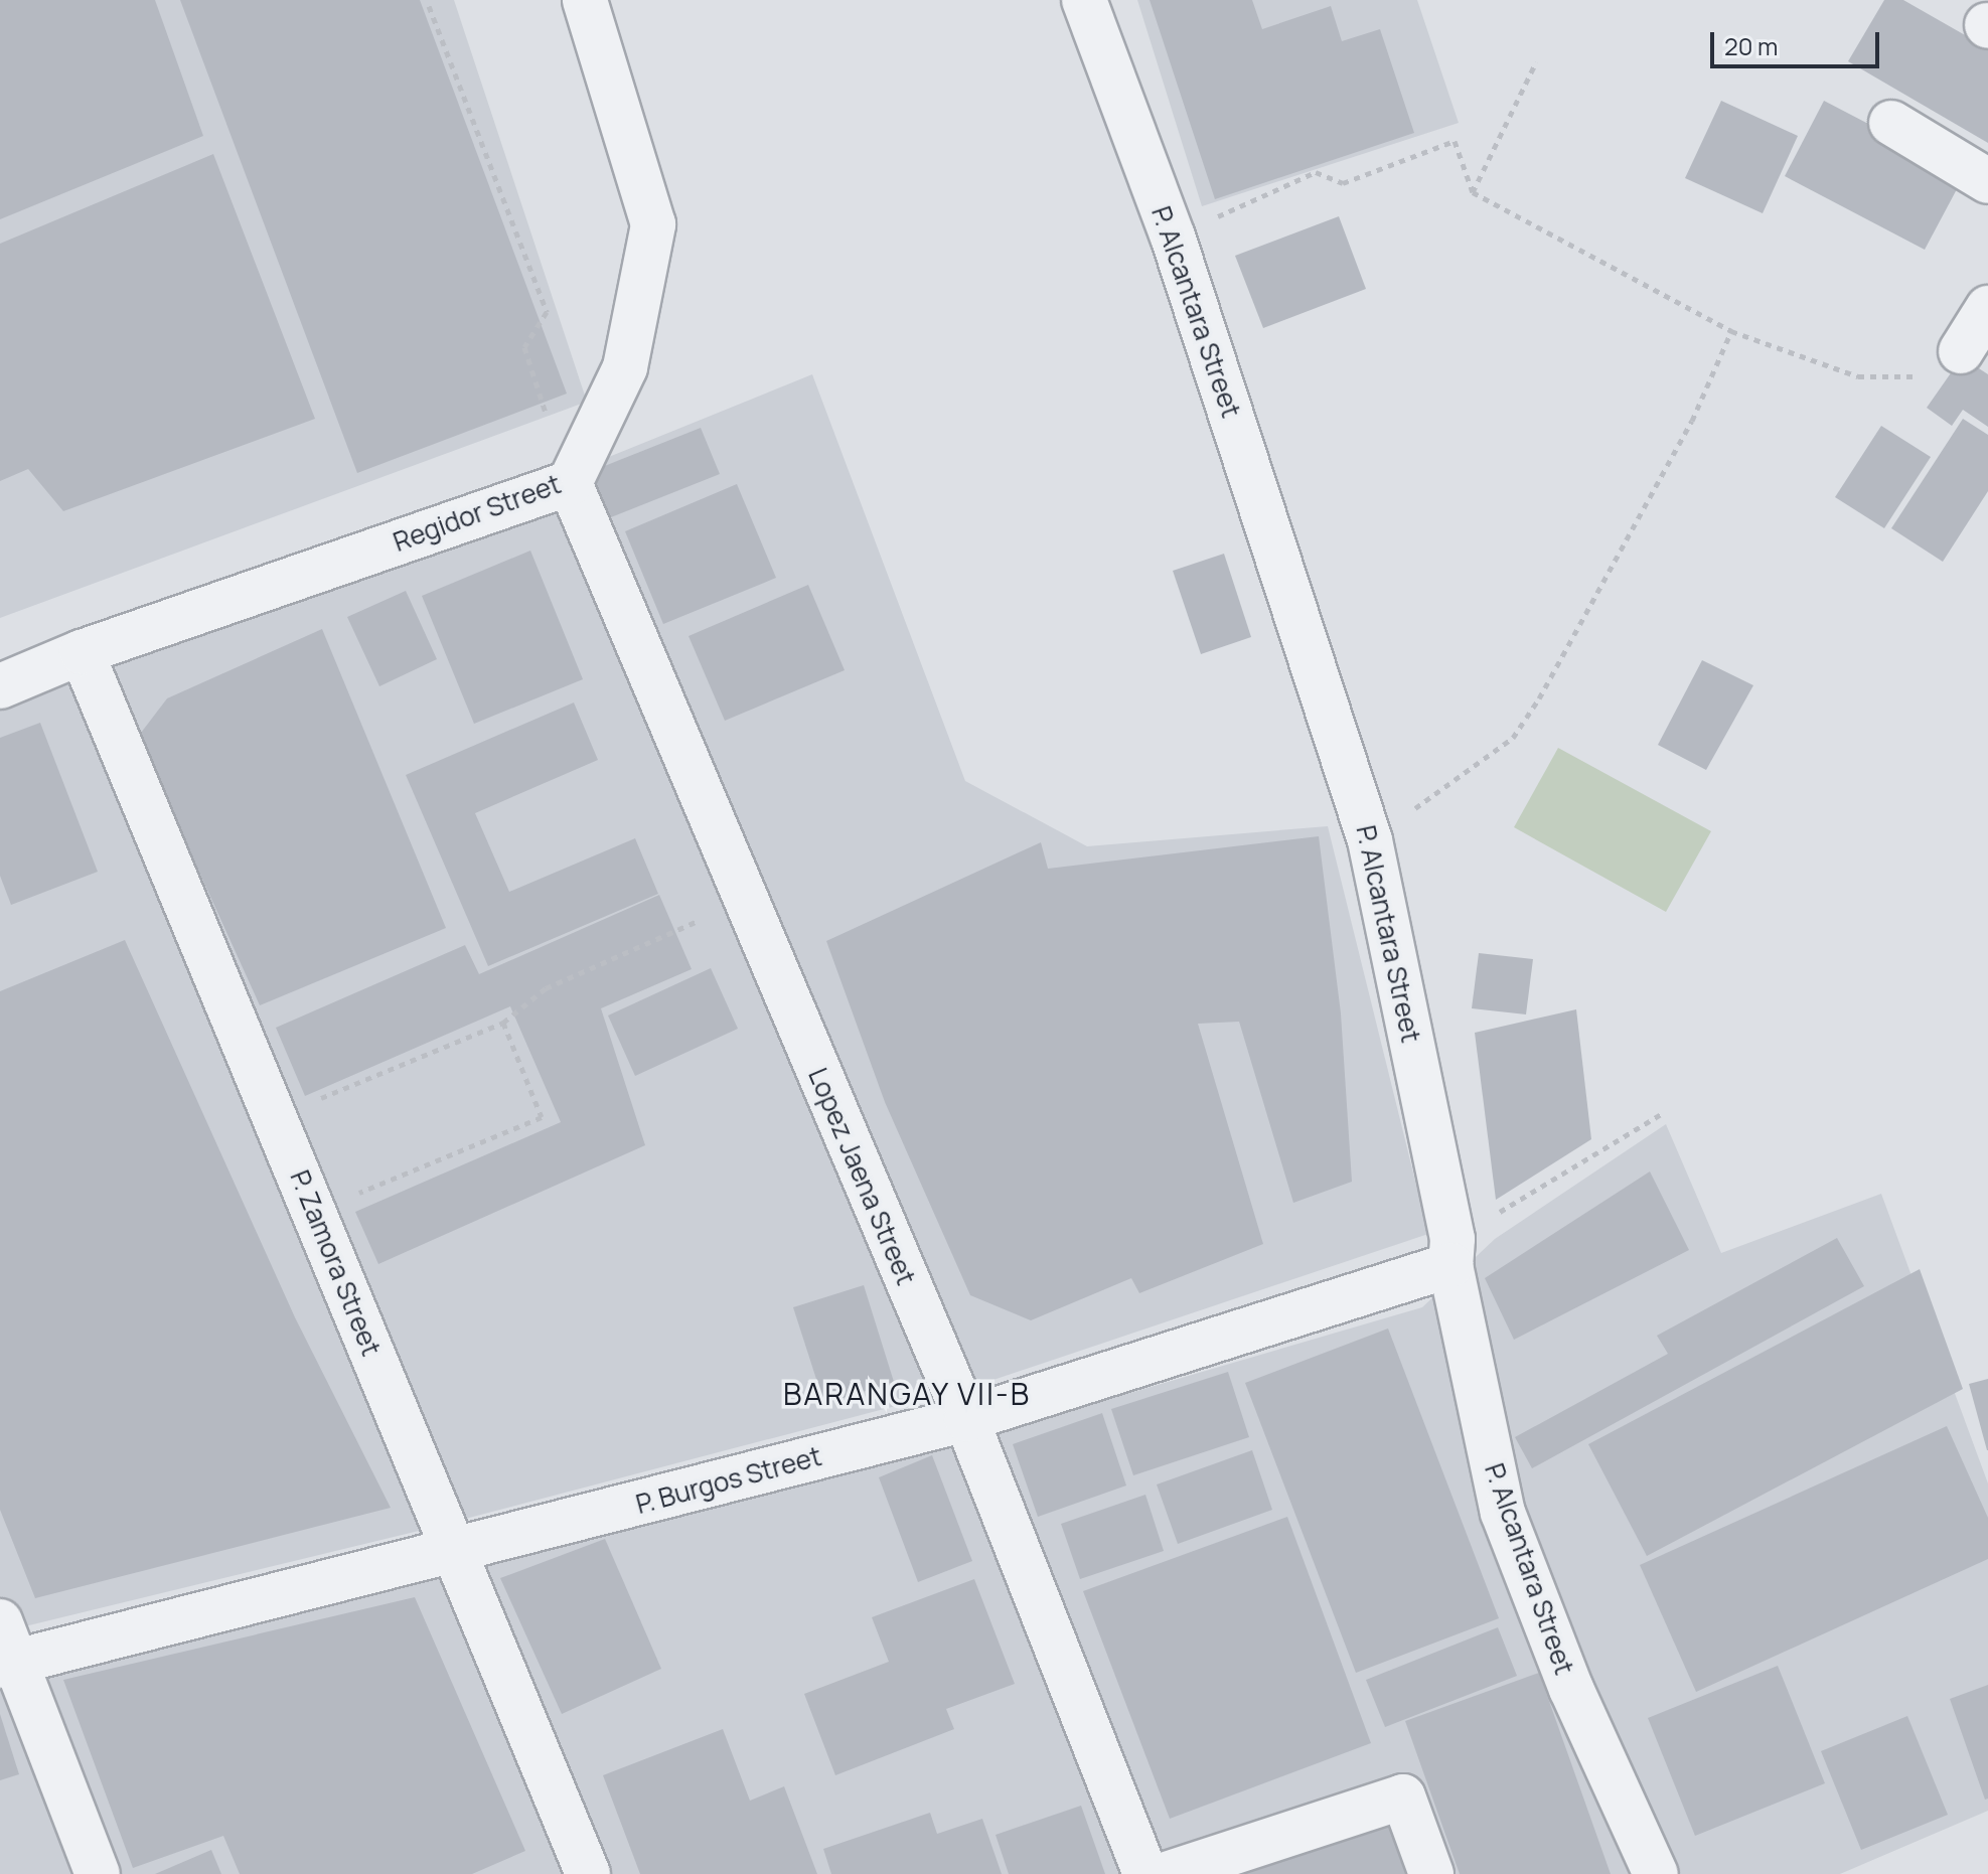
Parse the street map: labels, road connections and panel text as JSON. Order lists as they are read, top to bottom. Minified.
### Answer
{"streets":{"street":["P. Alcantara Street","Regidor Street","Lopez Jaena Street","P. Zamora Street","P. Burgos Street"]},"crossings":[["P. Alcantara Street","P. Burgos Street"],["Regidor Street","Lopez Jaena Street"],["Regidor Street","P. Zamora Street"],["Lopez Jaena Street","P. Burgos Street"],["P. Zamora Street","P. Burgos Street"]],"districts":["BARANGAY VII-B"],"scale_bar":"20 m"}
